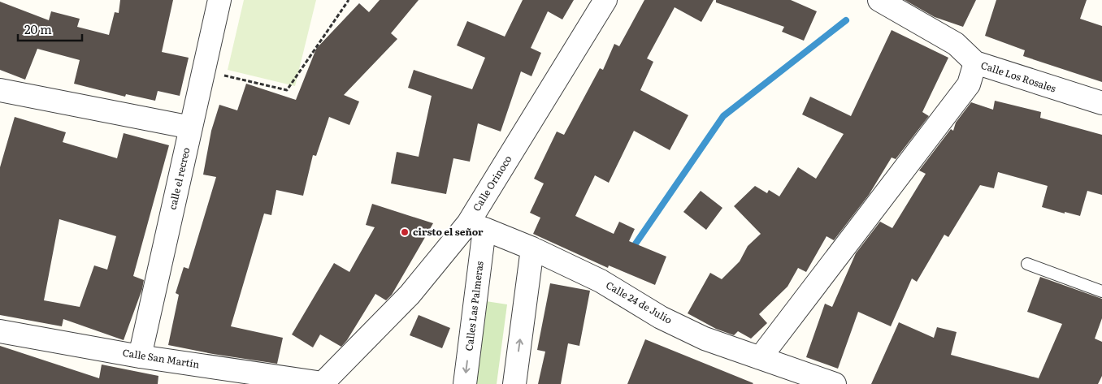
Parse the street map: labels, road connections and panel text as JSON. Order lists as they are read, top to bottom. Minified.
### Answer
{"streets":{"street":["Calle Los Rosales","calle el recreo","Calle Orinoco","Calle 24 de Julio","Calles Las Palmeras","Calle San Martín"]},"crossings":[["calle el recreo","Calle San Martín"],["Calle Orinoco","Calle 24 de Julio"],["Calle Orinoco","Calles Las Palmeras"],["Calle Orinoco","Calle San Martín"],["Calle 24 de Julio","Calles Las Palmeras"]],"places":["cirsto el señor"],"scale_bar":"20 m"}
